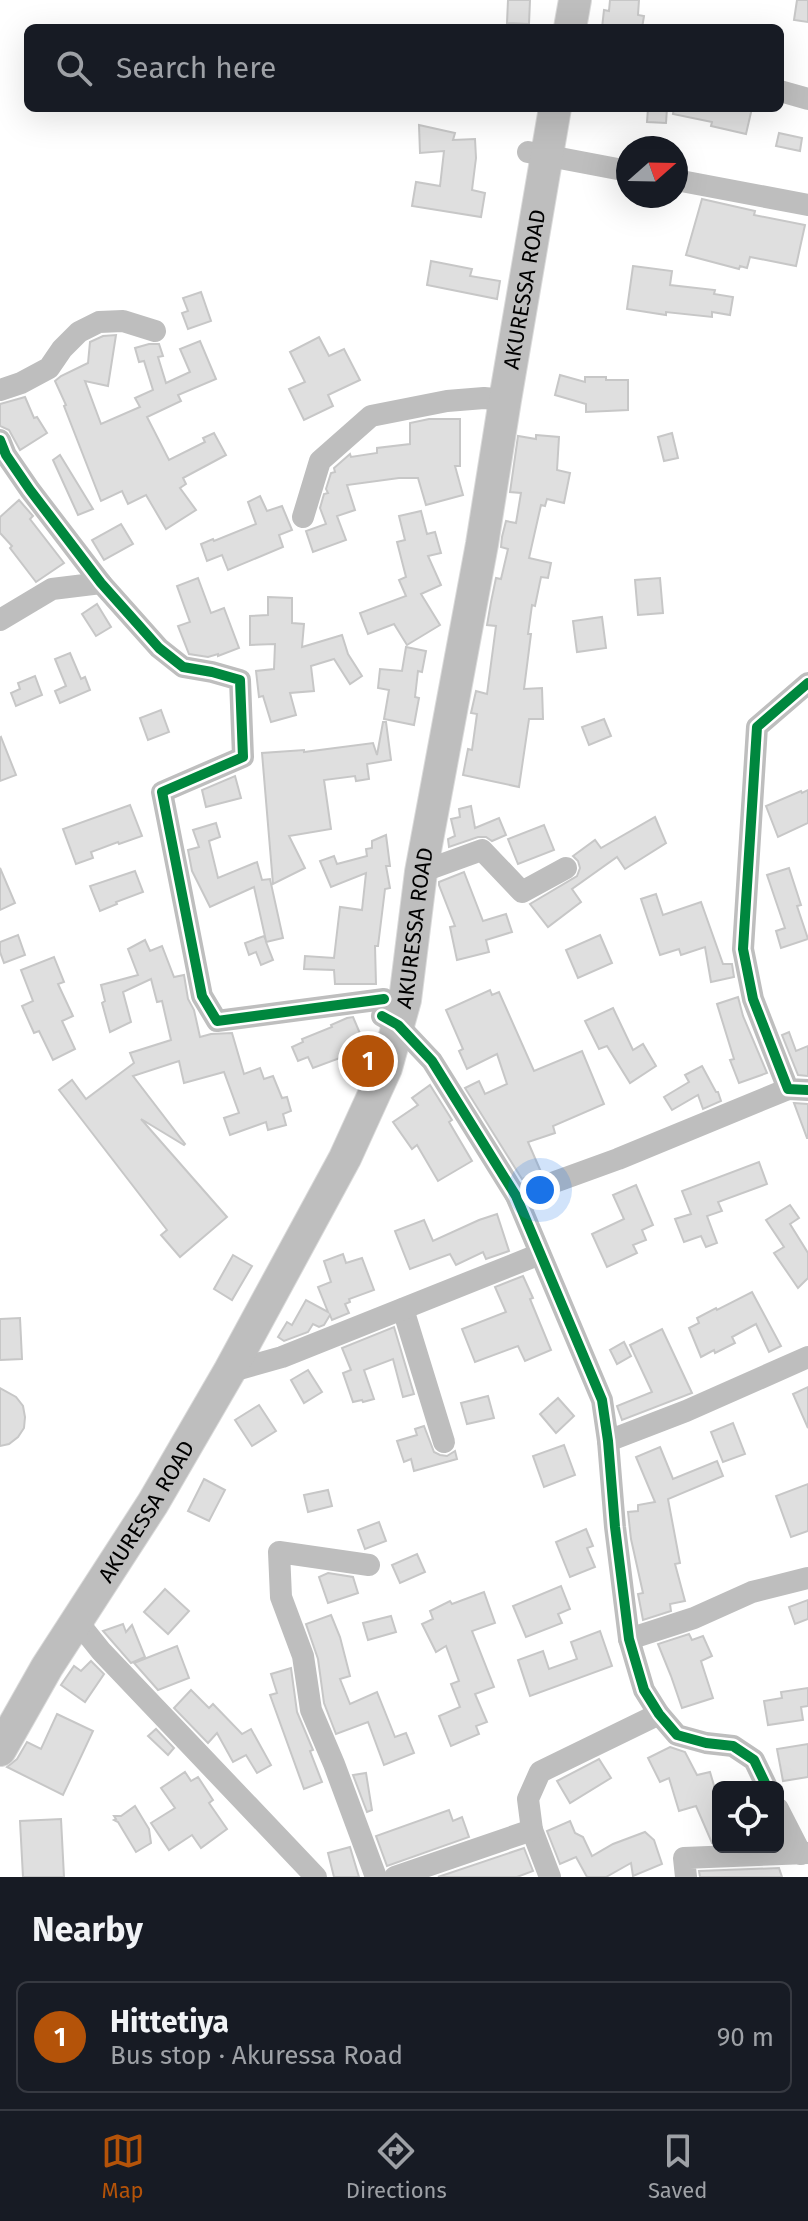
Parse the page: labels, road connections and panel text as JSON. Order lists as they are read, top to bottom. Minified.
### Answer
{"streets":{"highway":["AKURESSA ROAD"]},"north":"right","page":{"search":"Search here","pins":"1","heading":"Nearby","list":[{"mark":"1","name":"Hittetiya","note":"Bus stop · Akuressa Road","value":"90 m"}],"nav":["Map","Directions","Saved"]}}
